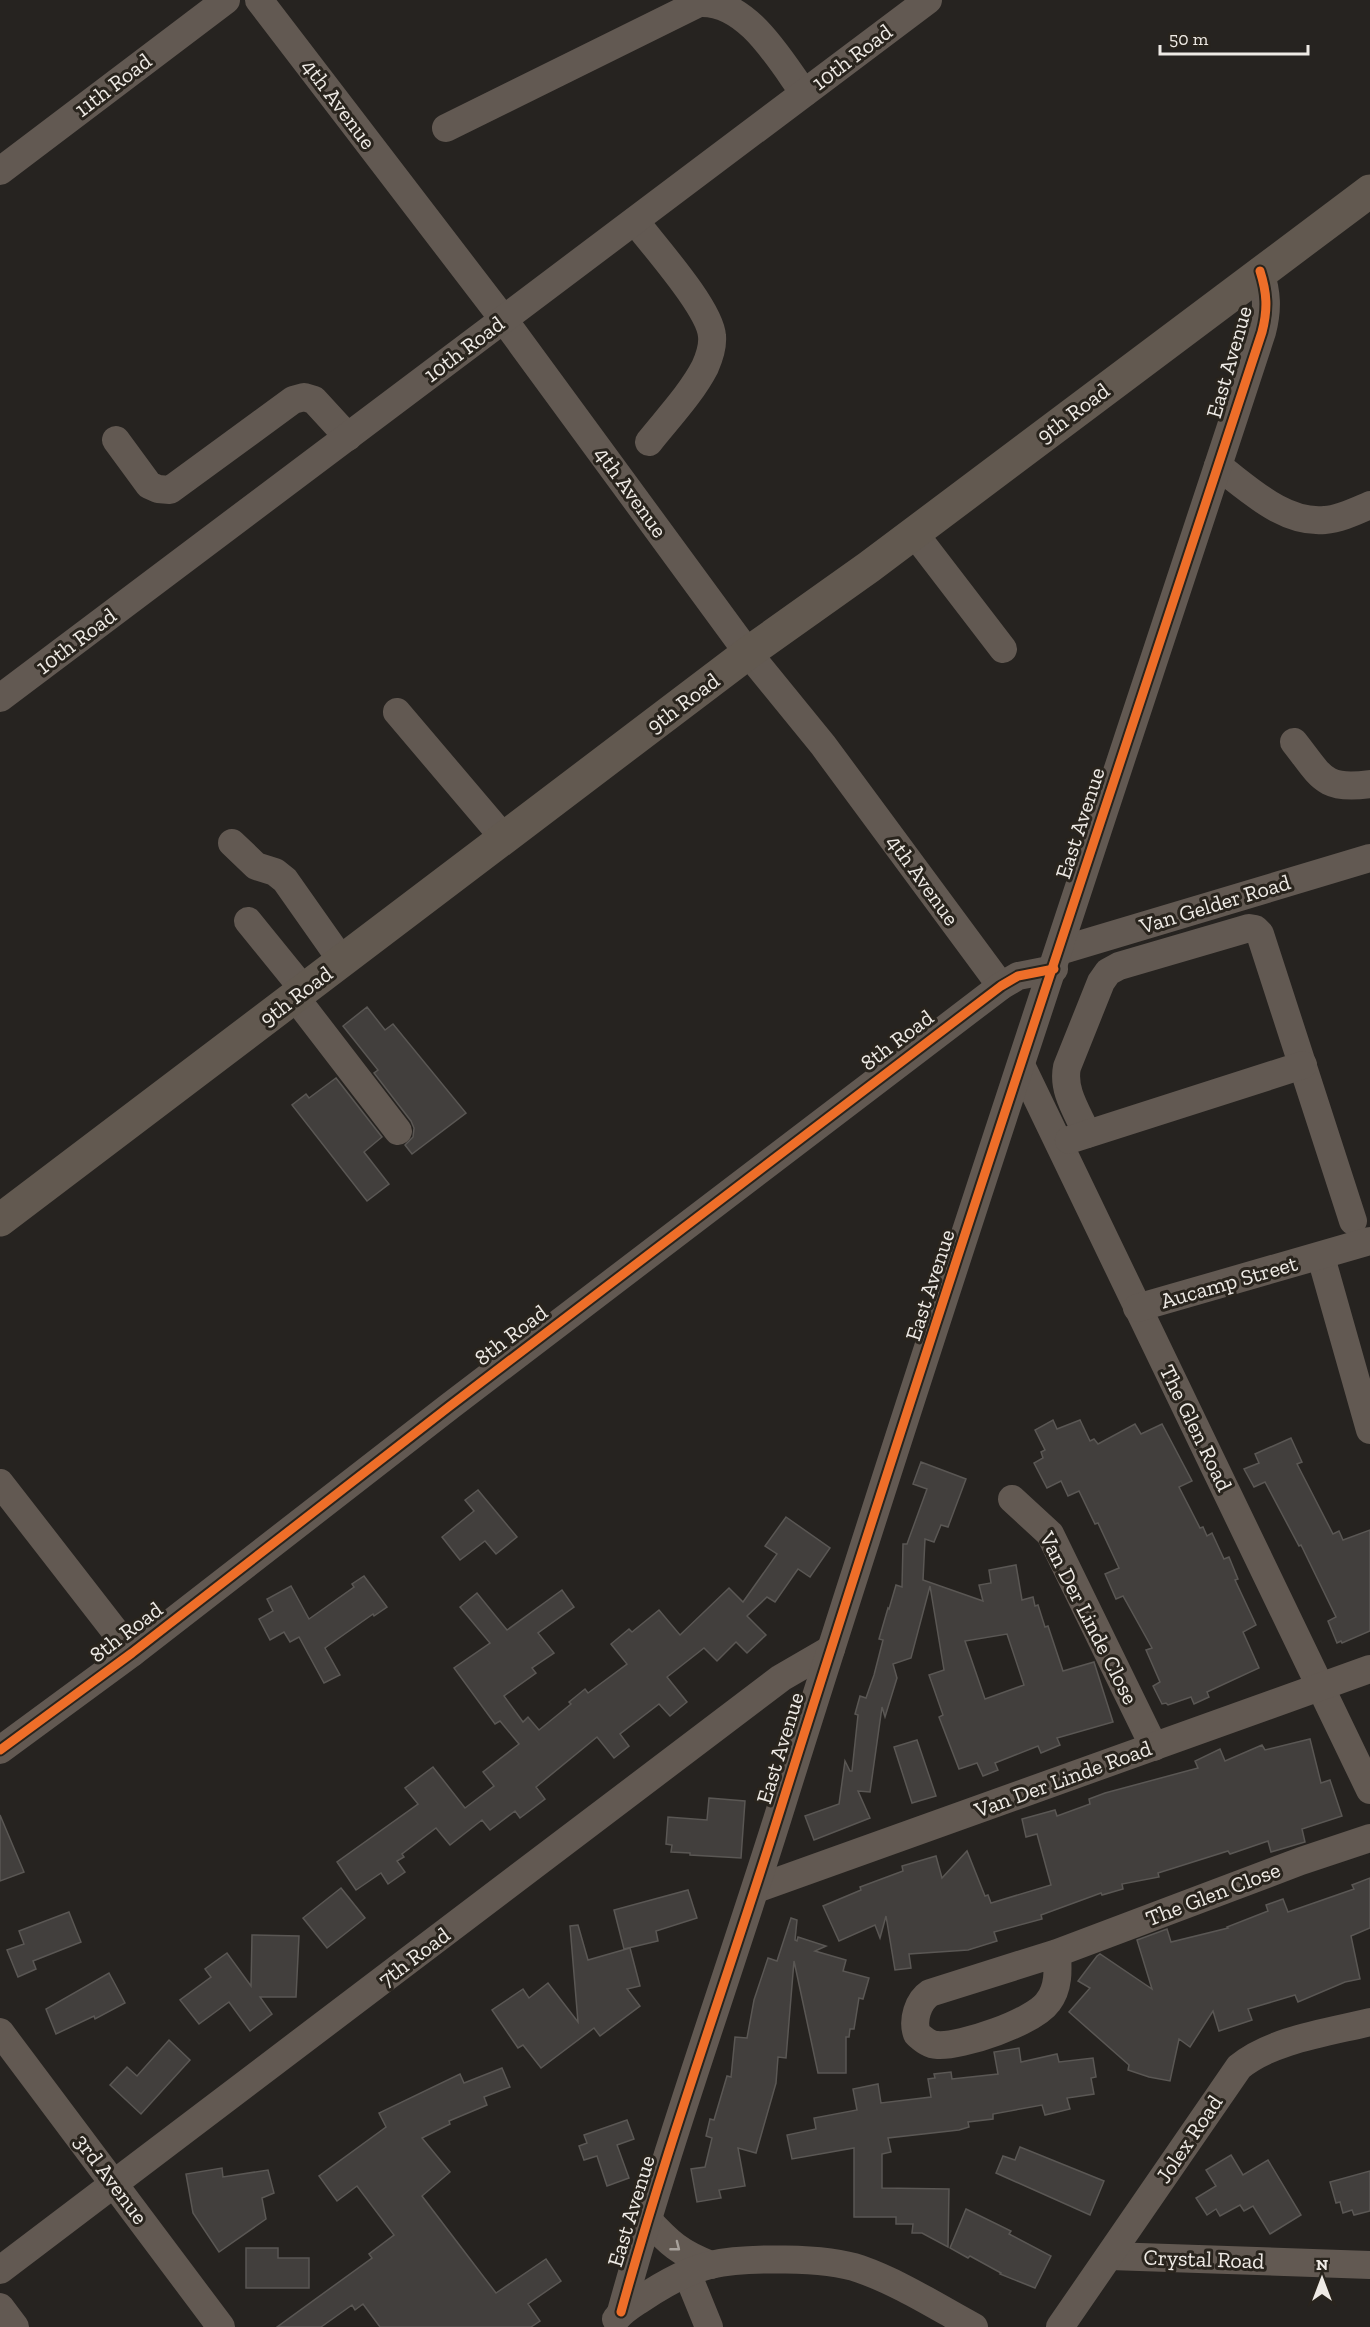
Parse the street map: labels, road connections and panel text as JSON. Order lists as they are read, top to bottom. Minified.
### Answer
{"streets":{"main road":["9th Road"],"street":["10th Road","11th Road","4th Avenue","East Avenue","Van Gelder Road","8th Road","Aucamp Street","The Glen Road","Van Der Linde Close","Van Der Linde Road","The Glen Close","7th Road","Jolex Road","3rd Avenue","Crystal Road"]},"crossings":[["10th Road","4th Avenue"],["4th Avenue","9th Road"],["4th Avenue","8th Road"],["East Avenue","9th Road"],["East Avenue","Van Gelder Road"],["East Avenue","8th Road"],["East Avenue","The Glen Road"],["East Avenue","Van Der Linde Road"],["East Avenue","7th Road"],["Van Gelder Road","8th Road"],["Aucamp Street","The Glen Road"],["The Glen Road","Van Der Linde Road"],["Van Der Linde Close","Van Der Linde Road"],["7th Road","3rd Avenue"],["Jolex Road","Crystal Road"]],"scale_bar":"50 m","north":"top"}
